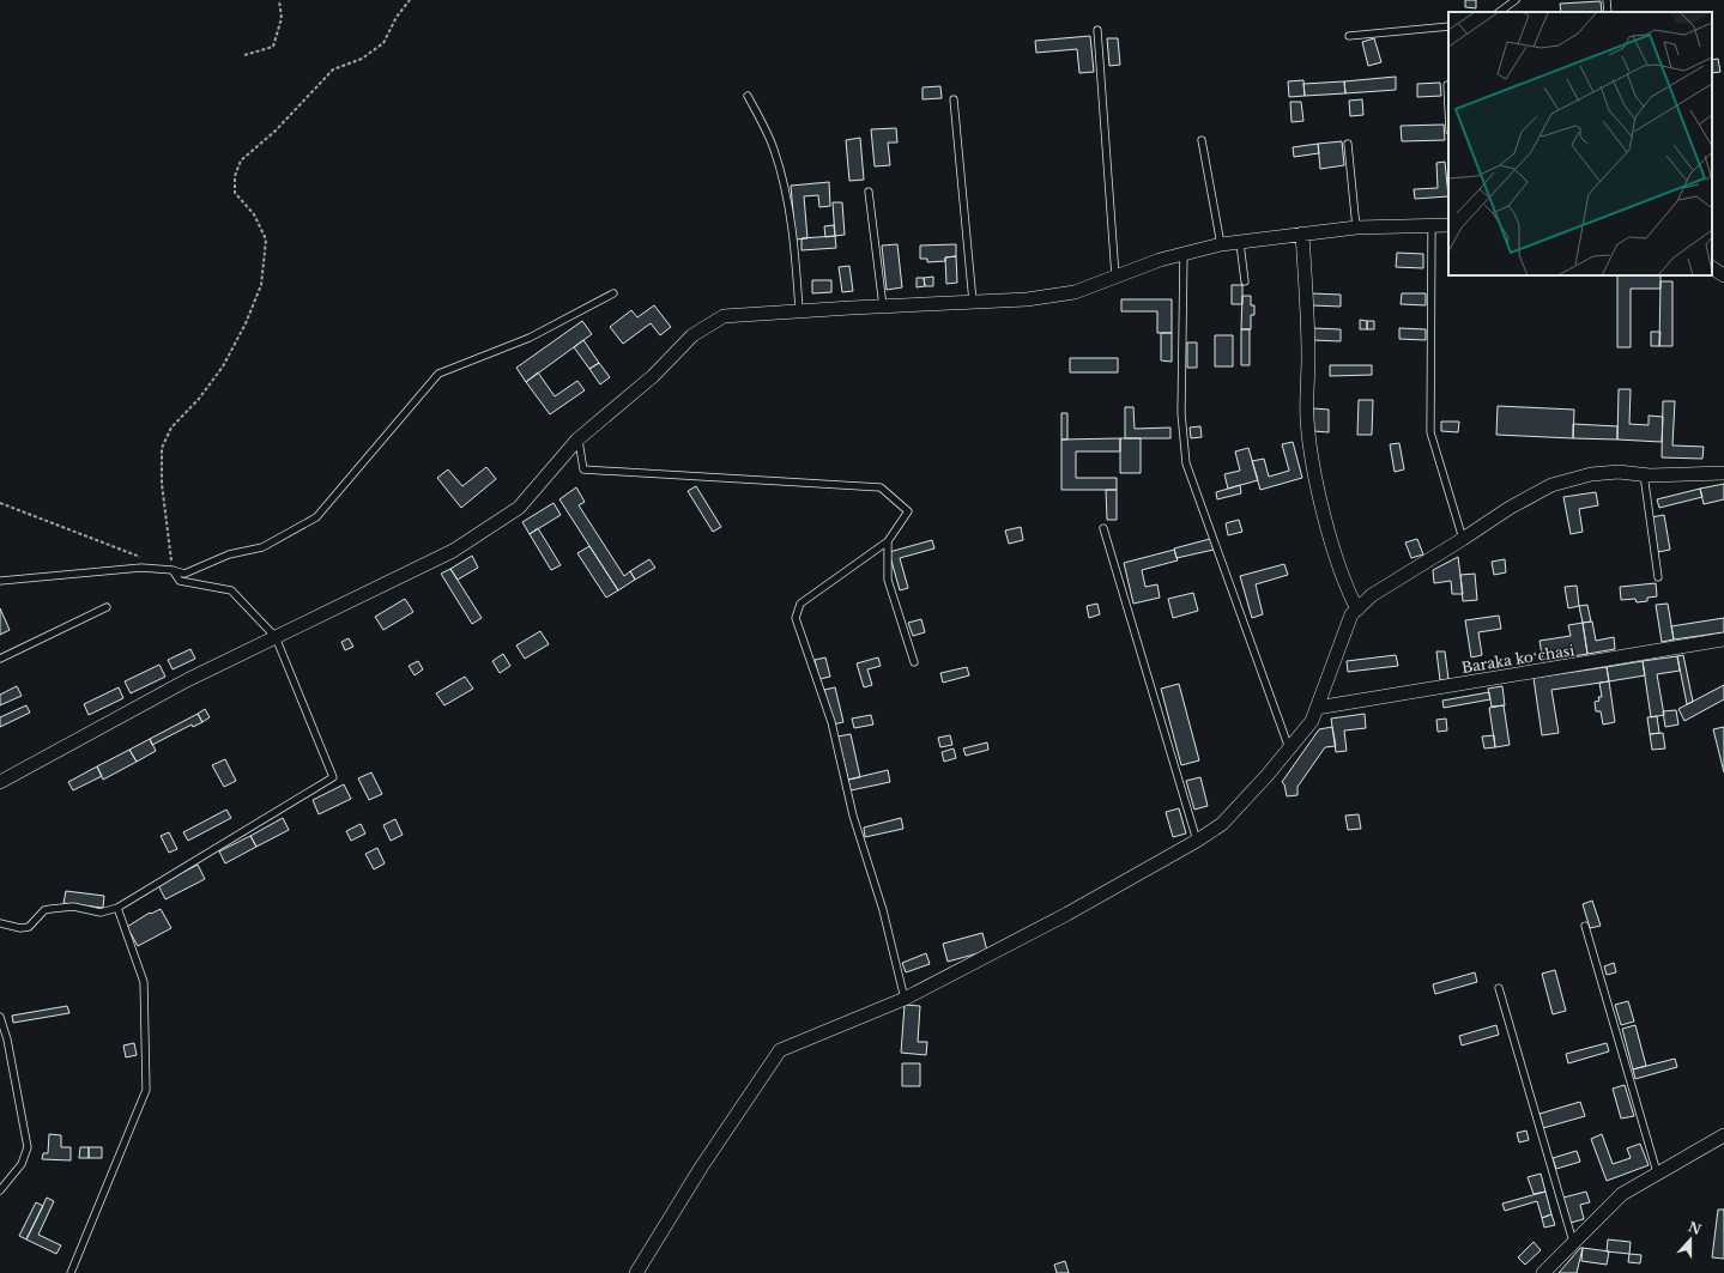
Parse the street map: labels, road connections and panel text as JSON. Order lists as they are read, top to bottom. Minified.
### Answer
{"streets":{"street":["Baraka koʻchasi"]},"north":"top"}
